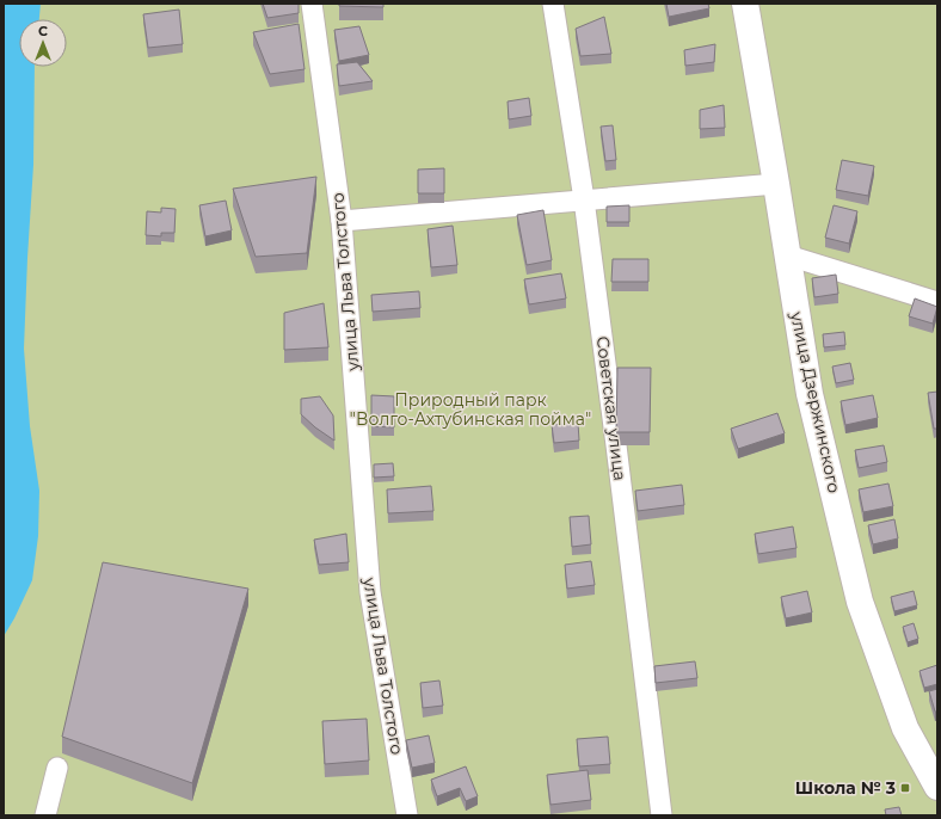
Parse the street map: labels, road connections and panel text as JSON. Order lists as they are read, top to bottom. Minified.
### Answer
{"streets":{"street":["улица Льва Толстого","улица Дзержинского","Советская улица"]},"parks":["Природный парк \"Волго-Ахтубинская пойма\""],"places":{"transit":["Школа № 3"]},"north":"top"}
